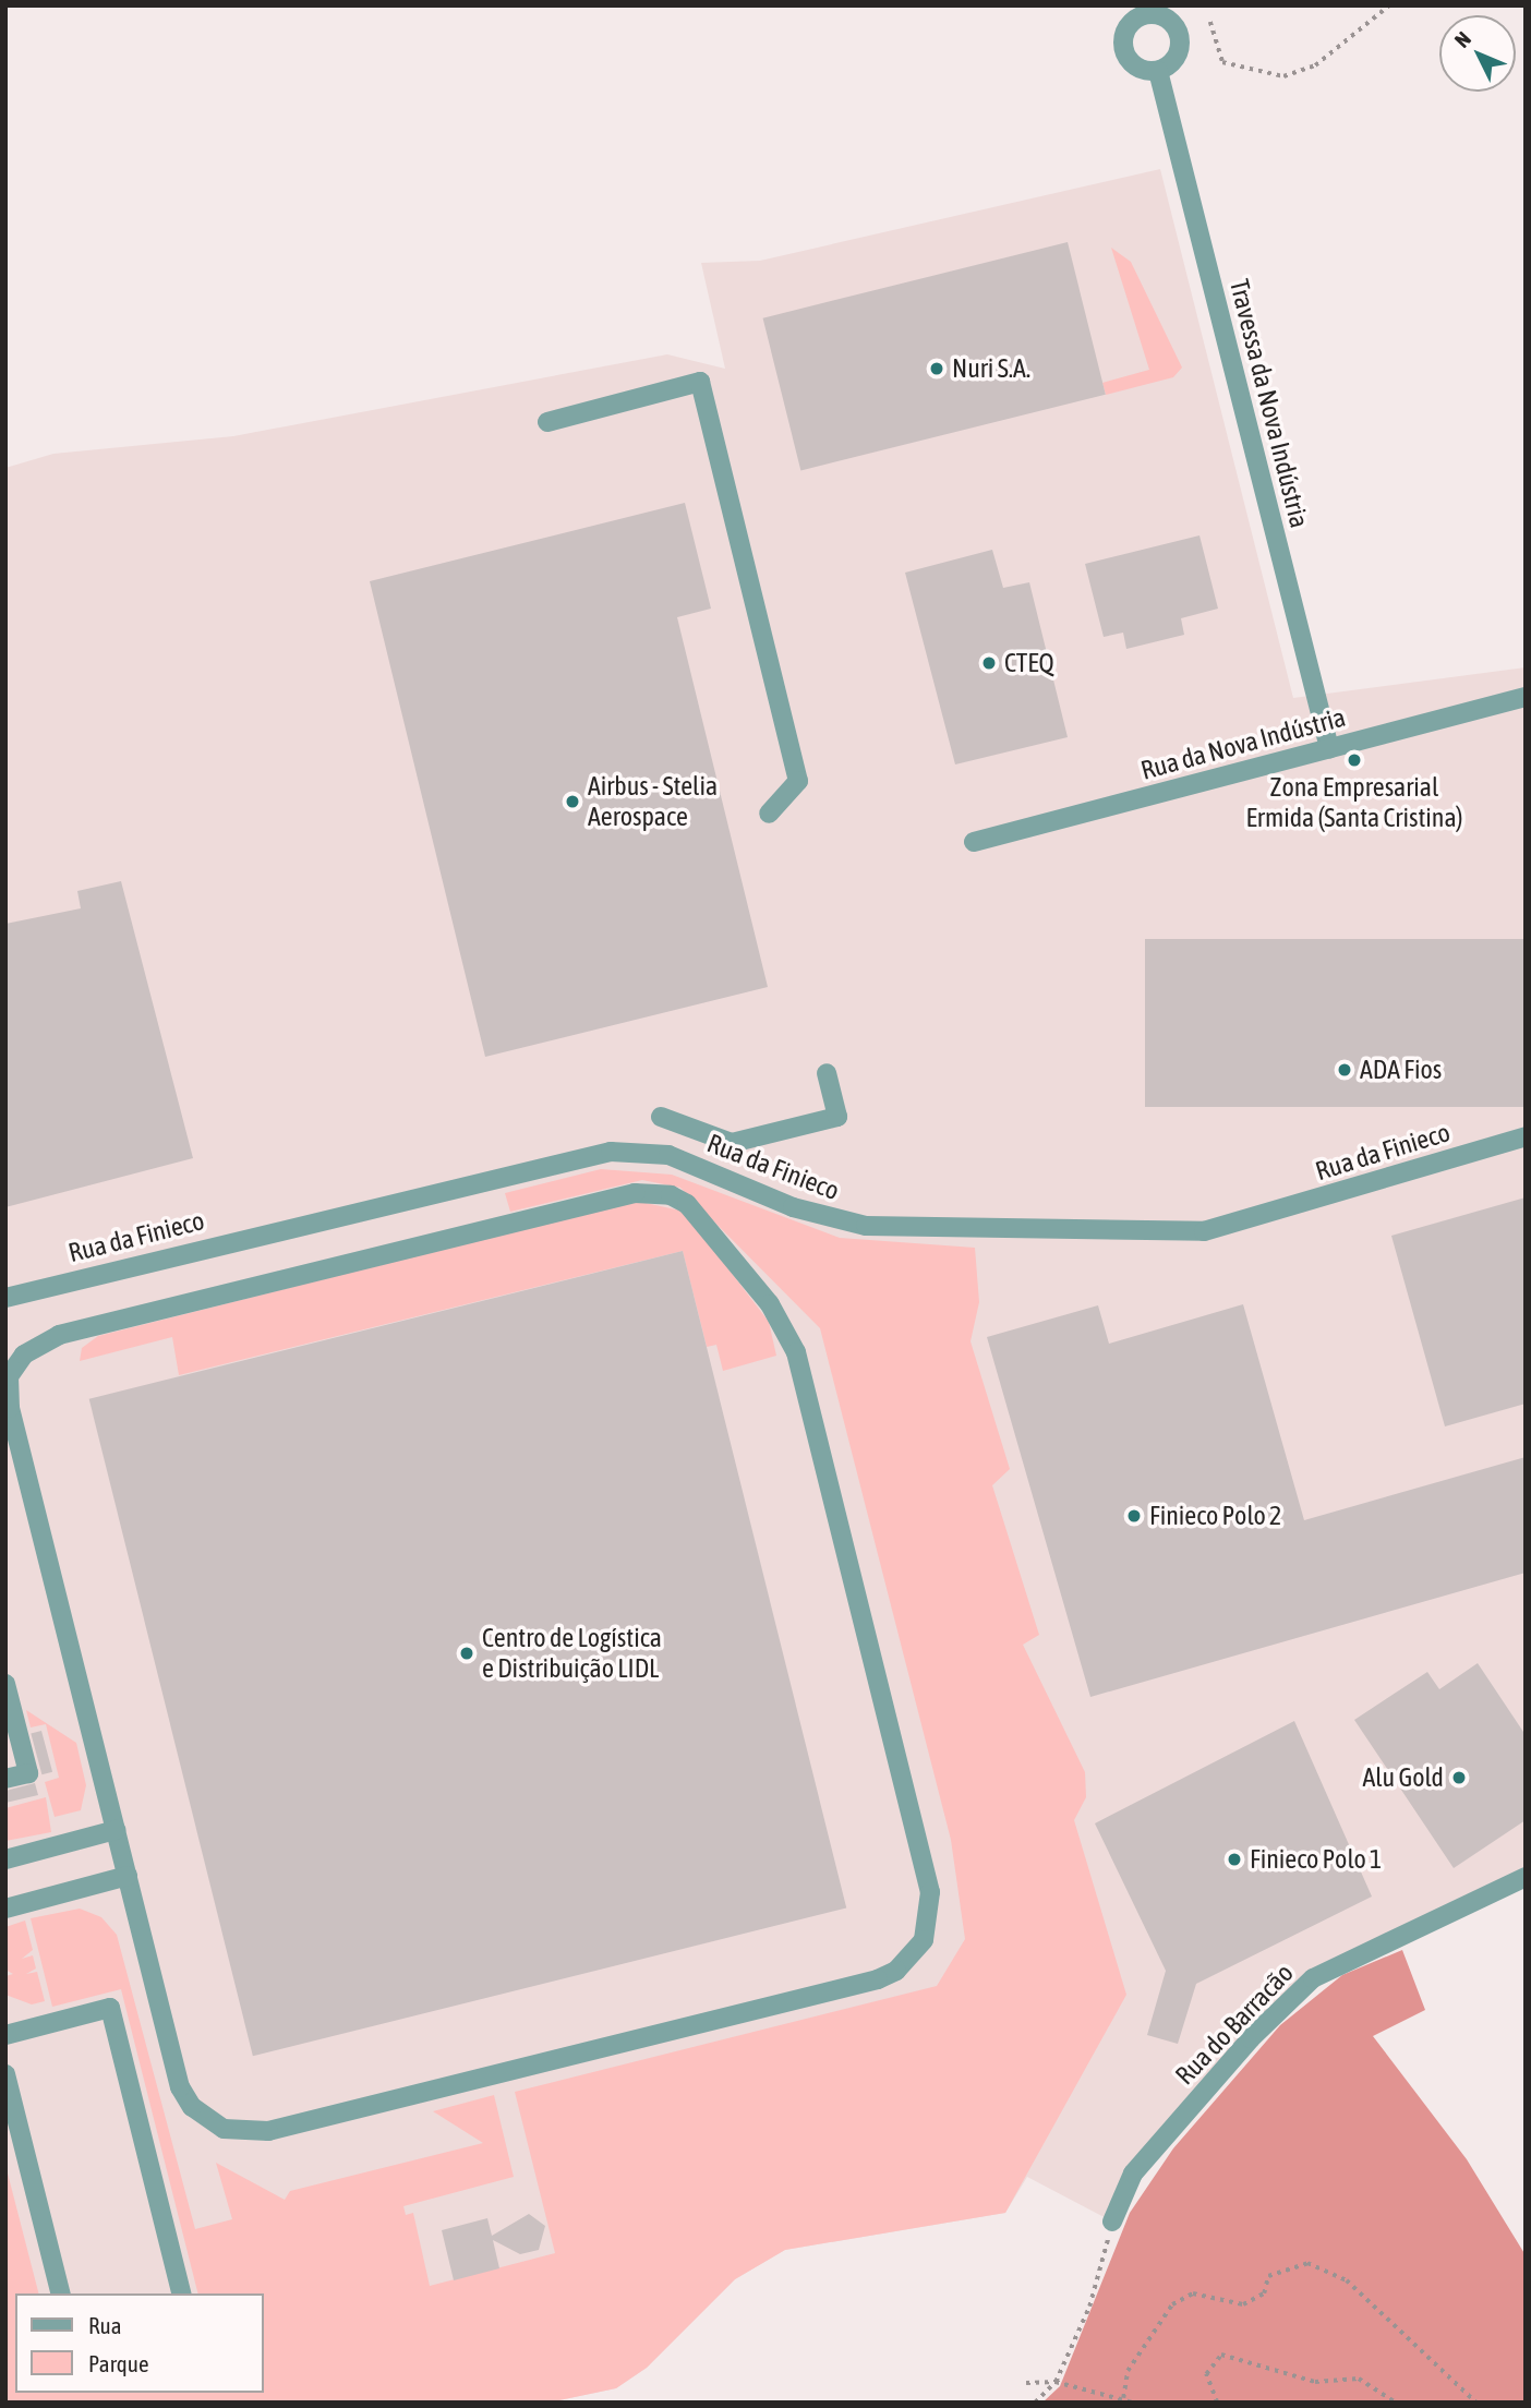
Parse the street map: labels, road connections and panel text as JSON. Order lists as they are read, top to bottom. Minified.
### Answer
{"streets":{"street":["Travessa da Nova Indústria","Rua da Nova Indústria","Rua da Finieco","Rua do Barracão"]},"crossings":[["Travessa da Nova Indústria","Rua da Nova Indústria"]],"places":["Nuri S.A.","CTEQ","Zona Empresarial Ermida (Santa Cristina)","Airbus - Stelia Aerospace","ADA Fios","Finieco Polo 2","Centro de Logística e Distribuição LIDL","Alu Gold","Finieco Polo 1"],"legend":["Rua","Parque"],"north":"top left"}
